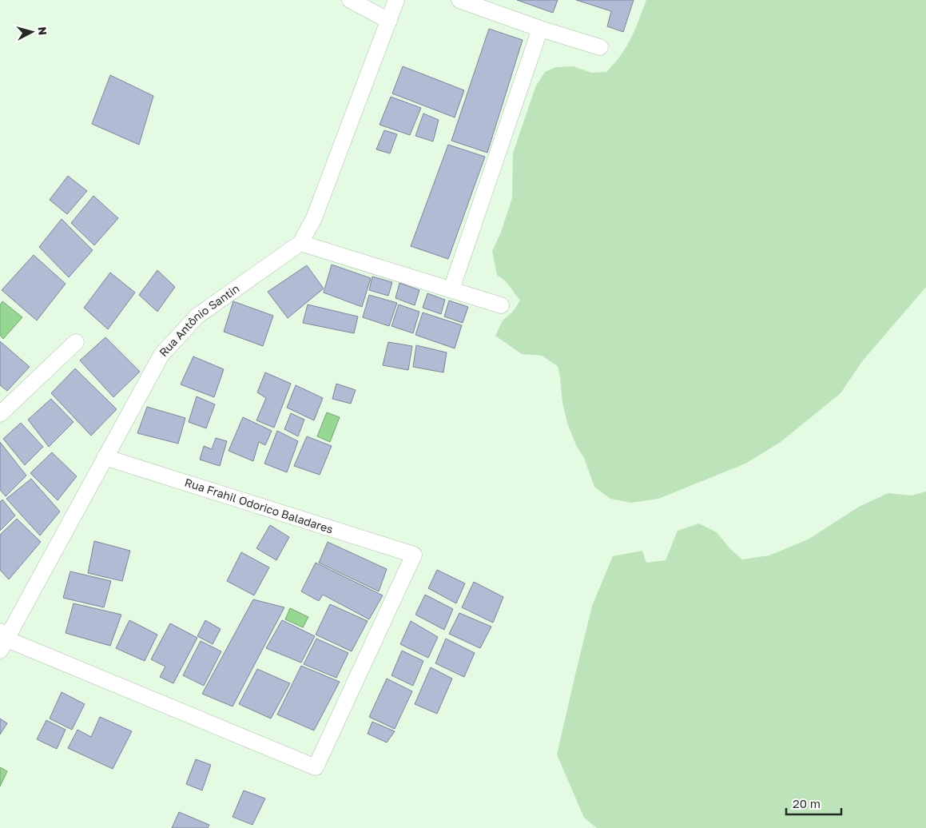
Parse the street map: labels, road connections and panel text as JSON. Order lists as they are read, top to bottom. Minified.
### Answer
{"streets":{"street":["Rua Antônio Santin","Rua Frahil Odorico Baladares"]},"crossings":[["Rua Antônio Santin","Rua Frahil Odorico Baladares"]],"scale_bar":"20 m","north":"right"}
